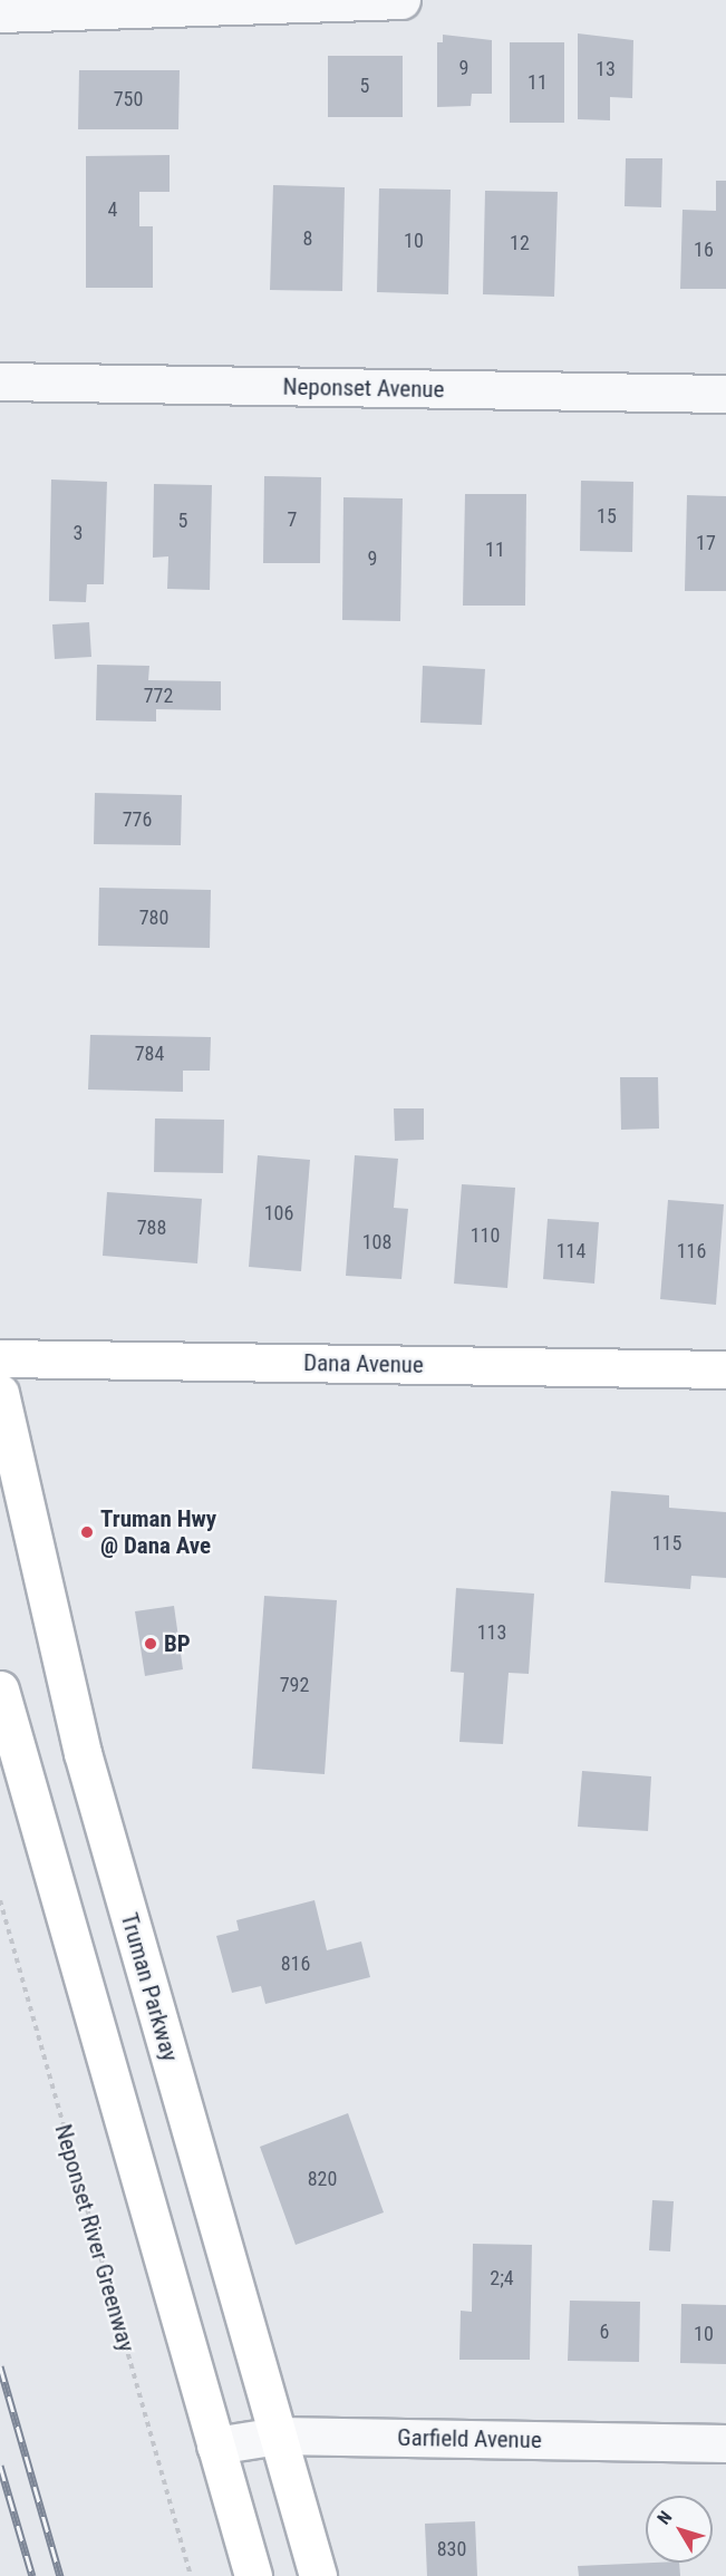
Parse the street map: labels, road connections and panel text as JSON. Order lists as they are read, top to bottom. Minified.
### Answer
{"streets":{"main road":["Dana Avenue","Truman Parkway"],"street":["Neponset Avenue","Garfield Avenue"],"path":["Neponset River Greenway"]},"crossings":[["Truman Parkway","Garfield Avenue"]],"places":["Truman Hwy @ Dana Ave","BP"],"house_numbers":["9","13","11","5","750","4","8","10","12","16","15","7","5","3","17","11","9","772","776","780","784","106","788","110","108","114","116","115","113","792","816","820","2;4","6","10","830"],"north":"top left"}
